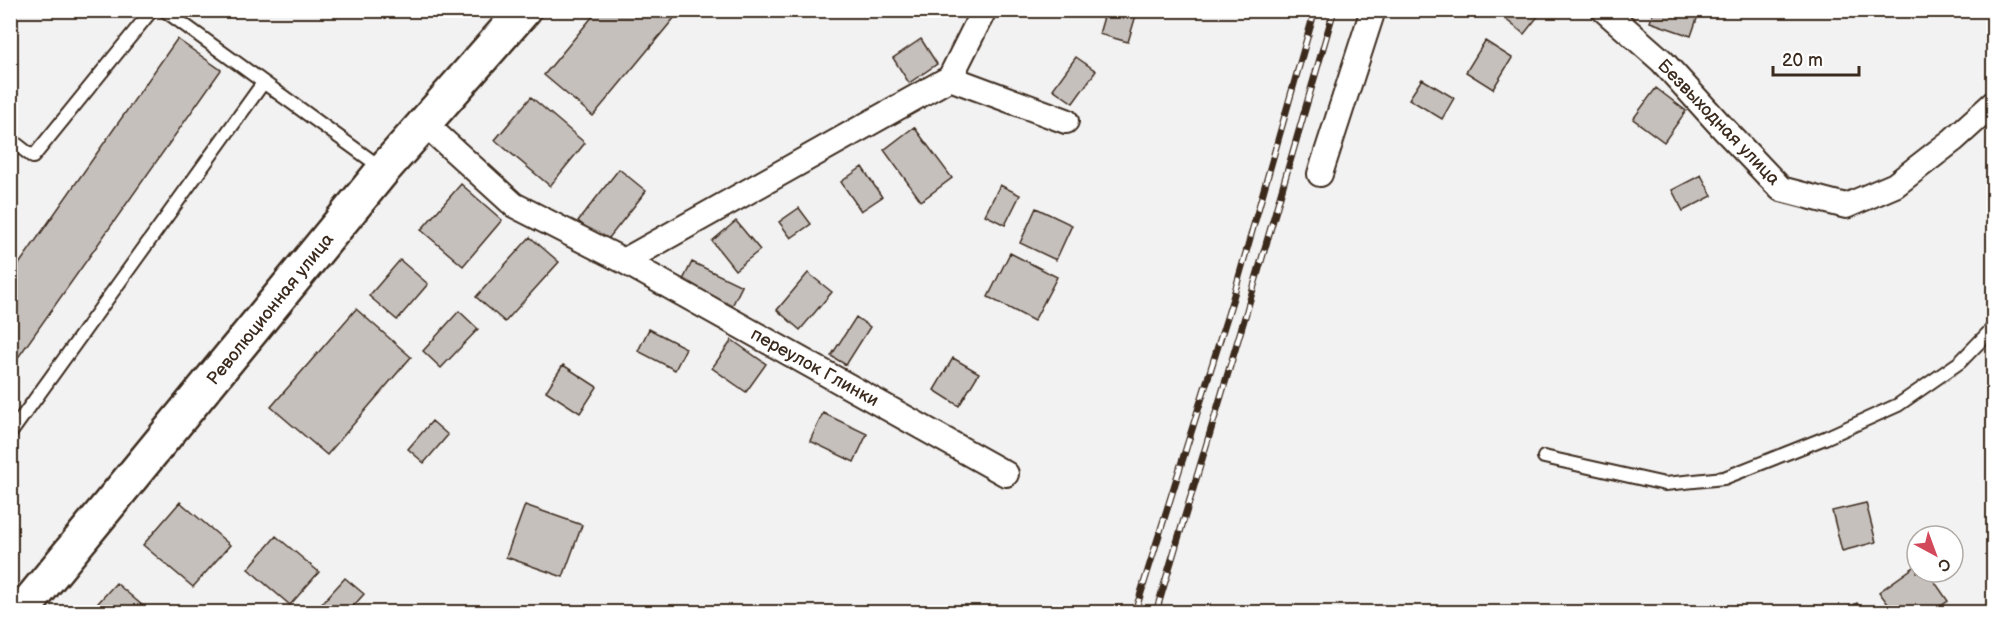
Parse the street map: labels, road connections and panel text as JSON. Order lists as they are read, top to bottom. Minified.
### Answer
{"streets":{"street":["Безвыходная улица","Революционная улица","переулок Глинки"]},"crossings":[["Революционная улица","переулок Глинки"]],"scale_bar":"20 m","north":"bottom right"}
